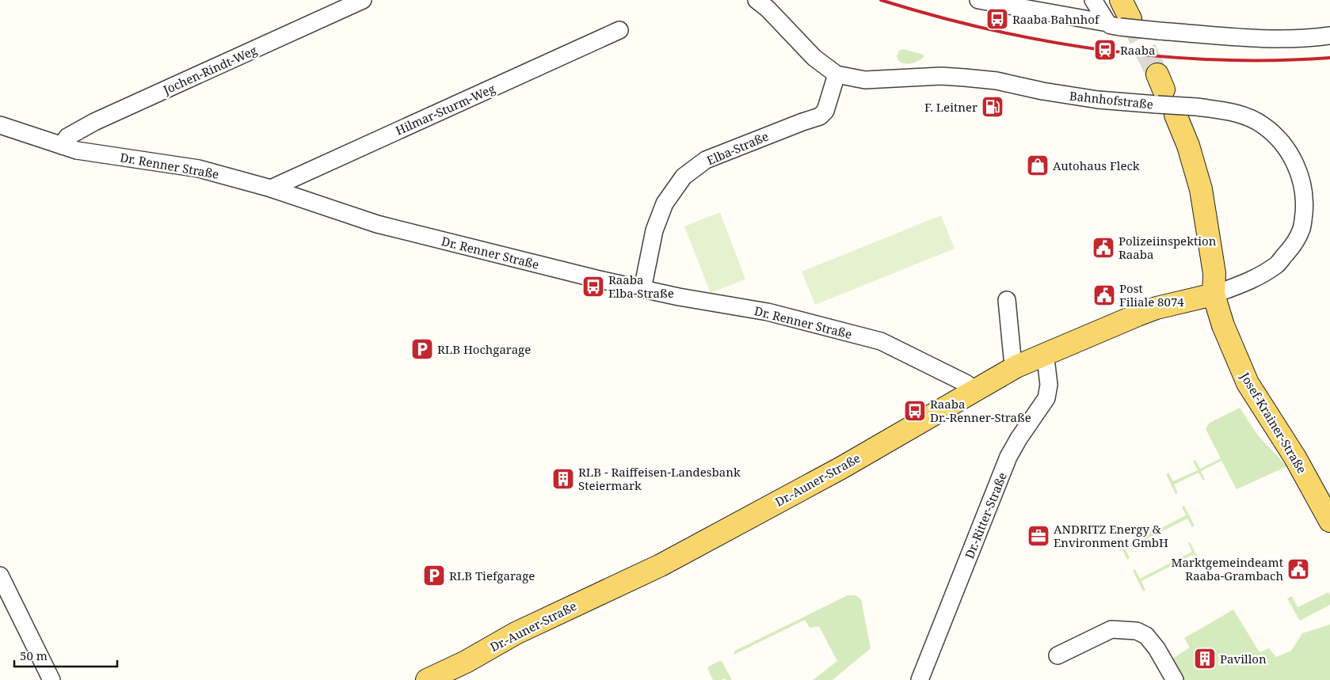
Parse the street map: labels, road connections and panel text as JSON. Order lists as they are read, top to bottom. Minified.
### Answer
{"streets":{"main road":["Josef-Krainer-Straße","Dr.-Auner-Straße"],"street":["Jochen-Rindt-Weg","Bahnhofstraße","Hilmar-Sturm-Weg","Elba-Straße","Dr. Renner Straße","Dr.-Ritter-Straße"]},"crossings":[["Jochen-Rindt-Weg","Dr. Renner Straße"],["Bahnhofstraße","Elba-Straße"],["Bahnhofstraße","Josef-Krainer-Straße"],["Bahnhofstraße","Dr.-Auner-Straße"],["Hilmar-Sturm-Weg","Dr. Renner Straße"],["Elba-Straße","Dr. Renner Straße"],["Dr. Renner Straße","Dr.-Auner-Straße"],["Josef-Krainer-Straße","Dr.-Auner-Straße"],["Dr.-Auner-Straße","Dr.-Ritter-Straße"]],"places":{"bus stop":["Raaba Bahnhof","Raaba Elba-Straße","Raaba Dr.-Renner-Straße"],"station":["Raaba"],"fuel station":["F. Leitner"],"shop":["Autohaus Fleck"],"public building":["Polizeiinspektion Raaba","Post Filiale 8074","Marktgemeindeamt Raaba-Grambach"],"parking":["RLB Hochgarage","RLB Tiefgarage"],"building":["RLB - Raiffeisen-Landesbank Steiermark","Pavillon"],"office":["ANDRITZ Energy & Environment GmbH"]},"scale_bar":"50 m"}
